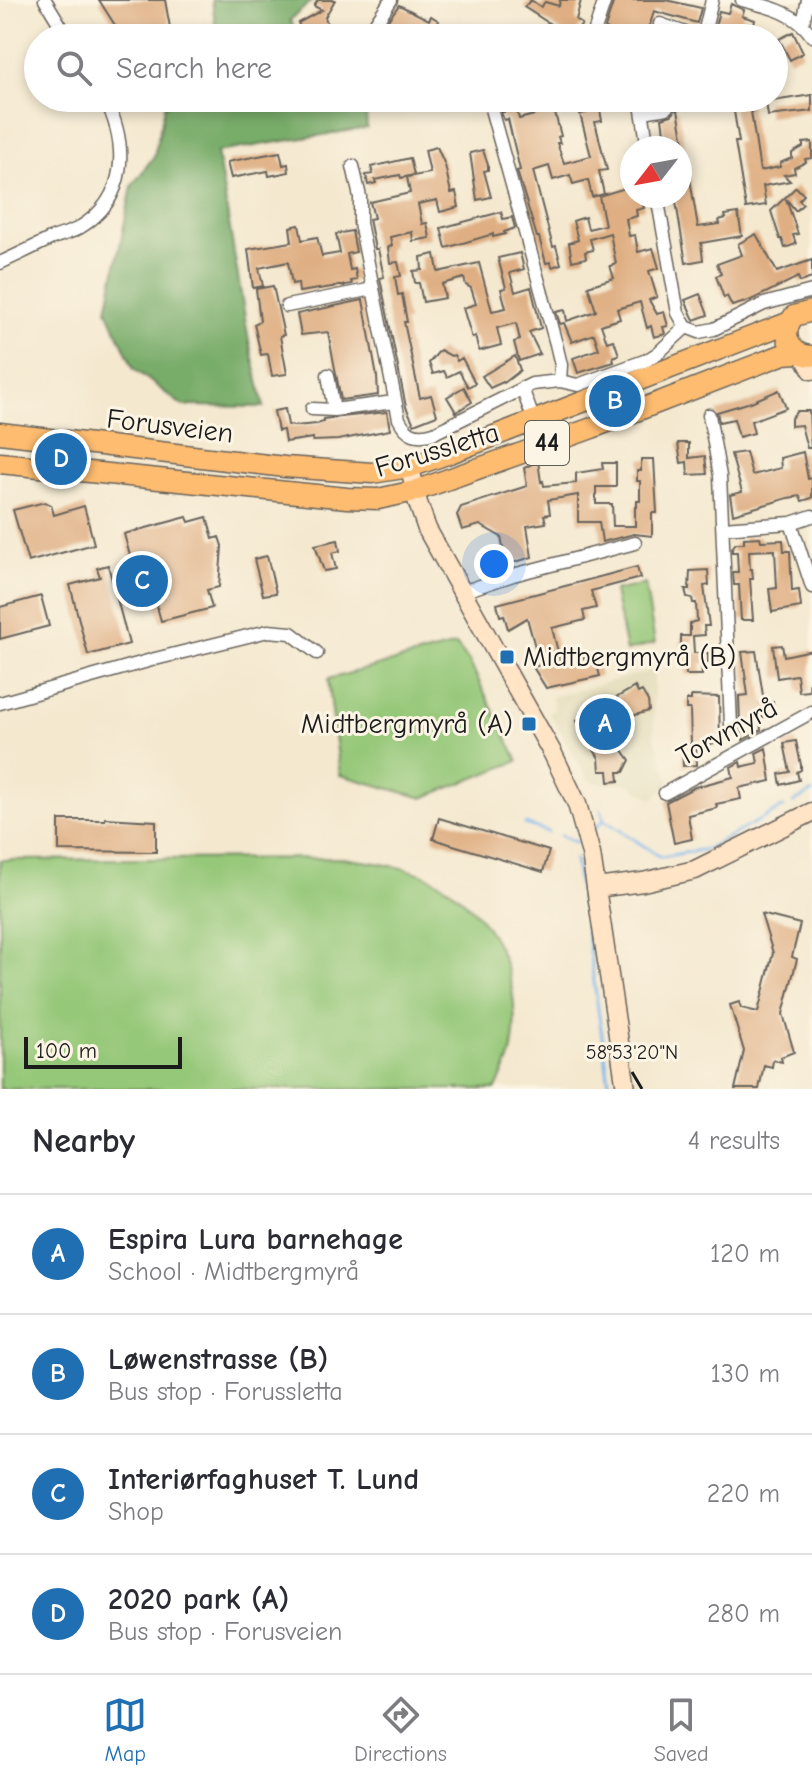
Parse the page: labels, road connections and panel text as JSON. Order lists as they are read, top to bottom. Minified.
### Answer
{"streets":{"main road":["Forusveien","44","Forussletta"],"street":["Torvmyrå"]},"crossings":[["Forusveien","Forussletta"],["44","Forussletta"]],"places":{"transit":["Midtbergmyrå (B)","Midtbergmyrå (A)"]},"scale_bar":"100 m","north":"bottom left","page":{"search":"Search here","pins":["B","D","C","A"],"scale":"100 m","heading":["Nearby","4 results"],"list":[{"mark":"A","name":"Espira Lura barnehage","note":"School · Midtbergmyrå","value":"120 m"},{"mark":"B","name":"Løwenstrasse (B)","note":"Bus stop · Forussletta","value":"130 m"},{"mark":"C","name":"Interiørfaghuset T. Lund","note":"Shop","value":"220 m"},{"mark":"D","name":"2020 park (A)","note":"Bus stop · Forusveien","value":"280 m"}],"nav":["Map","Directions","Saved"]},"coordinates":["58°53'20\"N"]}
